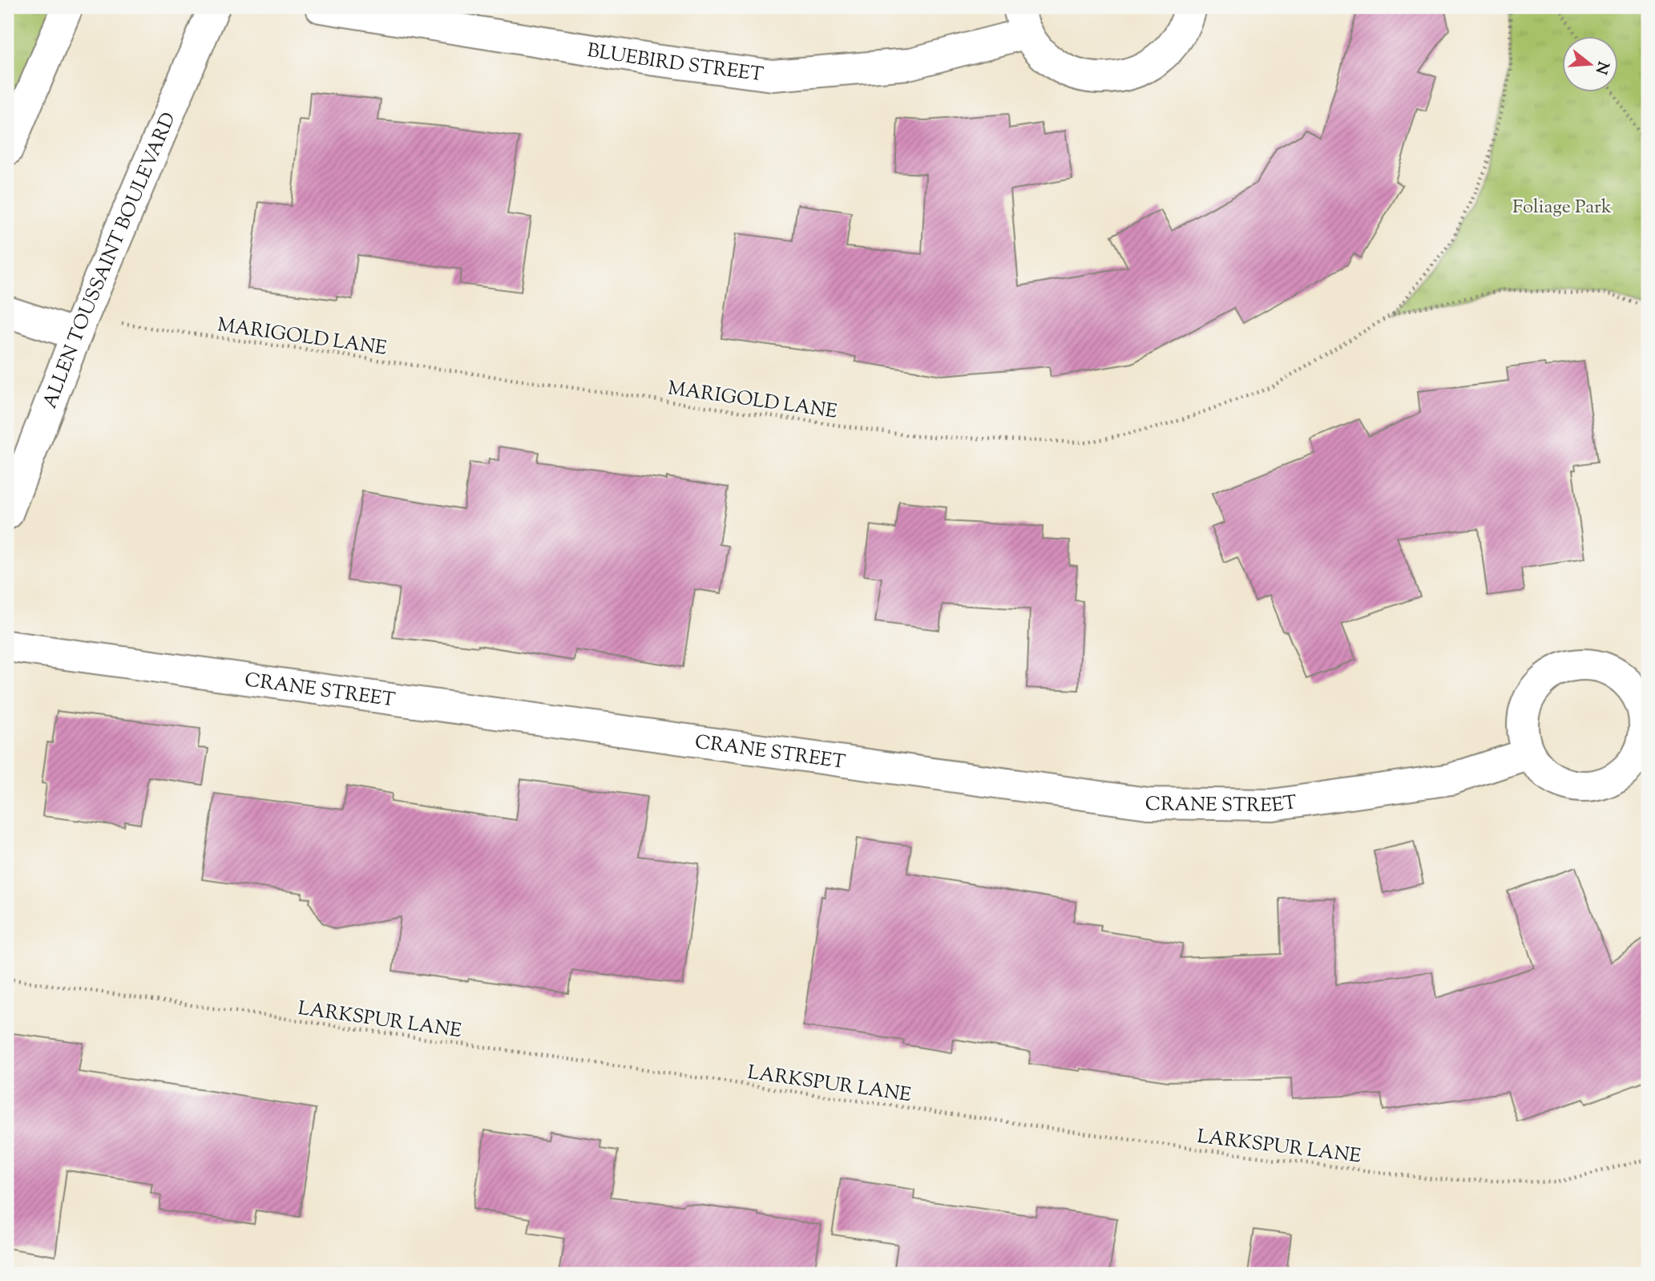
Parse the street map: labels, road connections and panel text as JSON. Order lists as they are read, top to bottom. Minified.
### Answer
{"streets":{"street":["BLUEBIRD STREET","ALLEN TOUSSAINT BOULEVARD","CRANE STREET"],"path":["MARIGOLD LANE","LARKSPUR LANE"]},"crossings":[["ALLEN TOUSSAINT BOULEVARD","MARIGOLD LANE"]],"parks":["Foliage Park"],"north":"right"}
